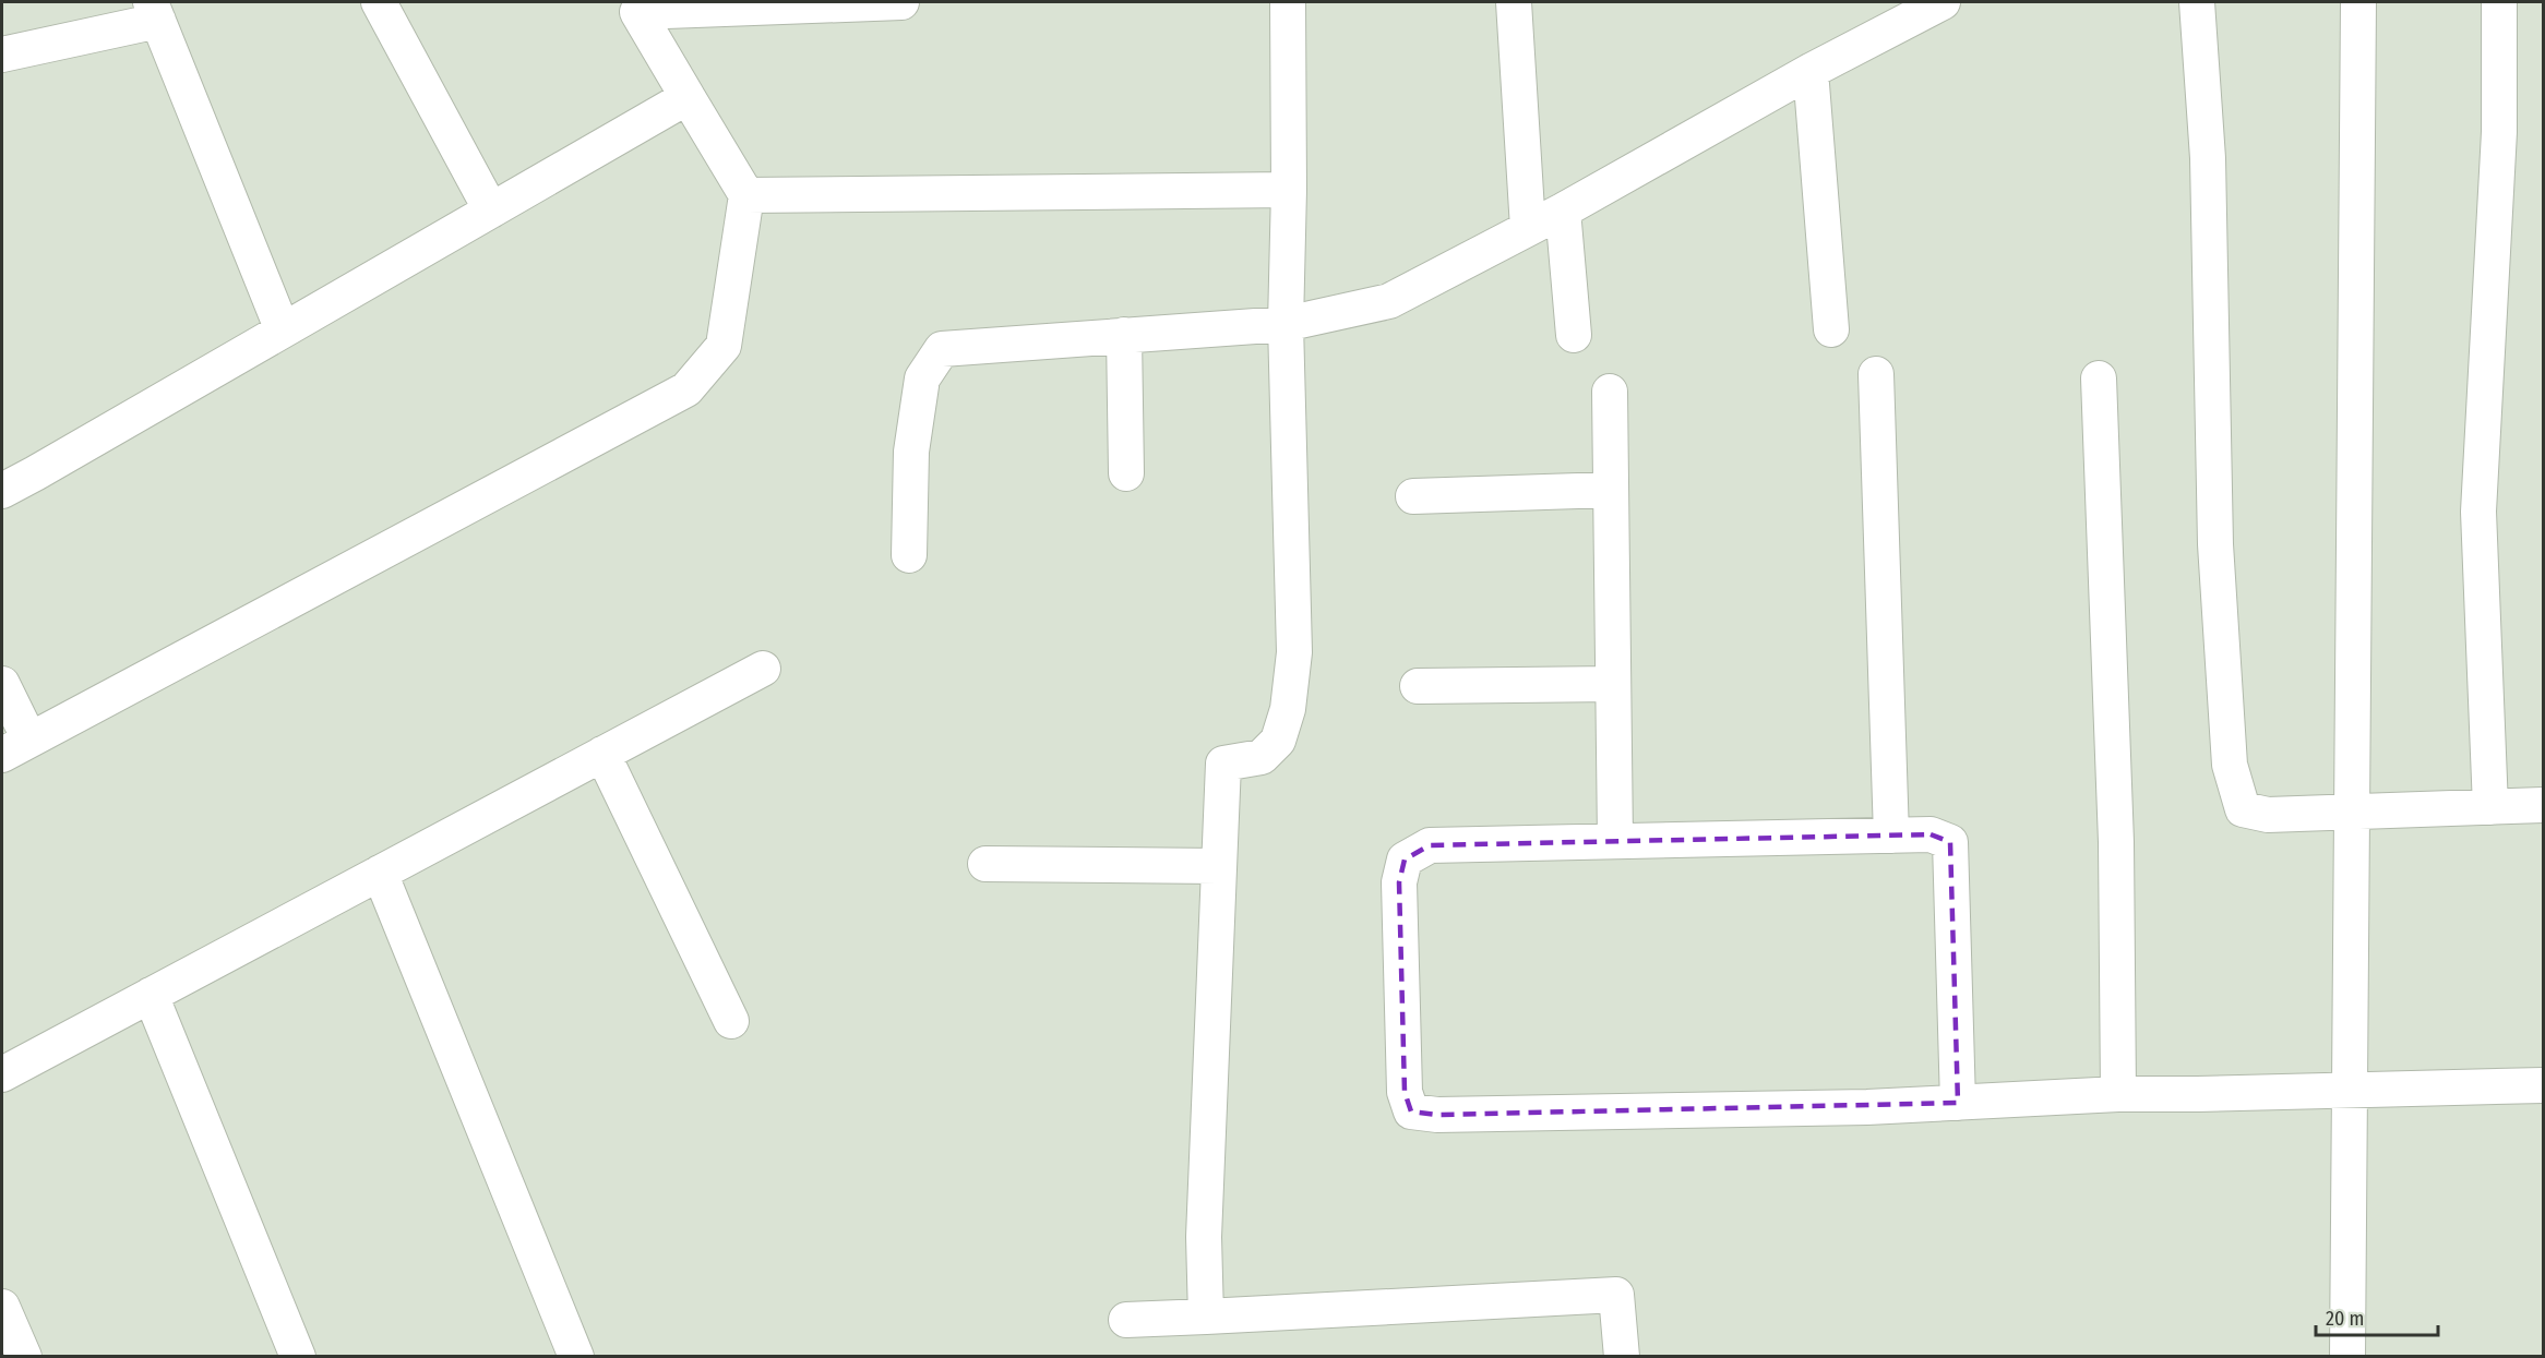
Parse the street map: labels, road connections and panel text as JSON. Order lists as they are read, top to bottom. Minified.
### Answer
{"scale_bar":"20 m"}
